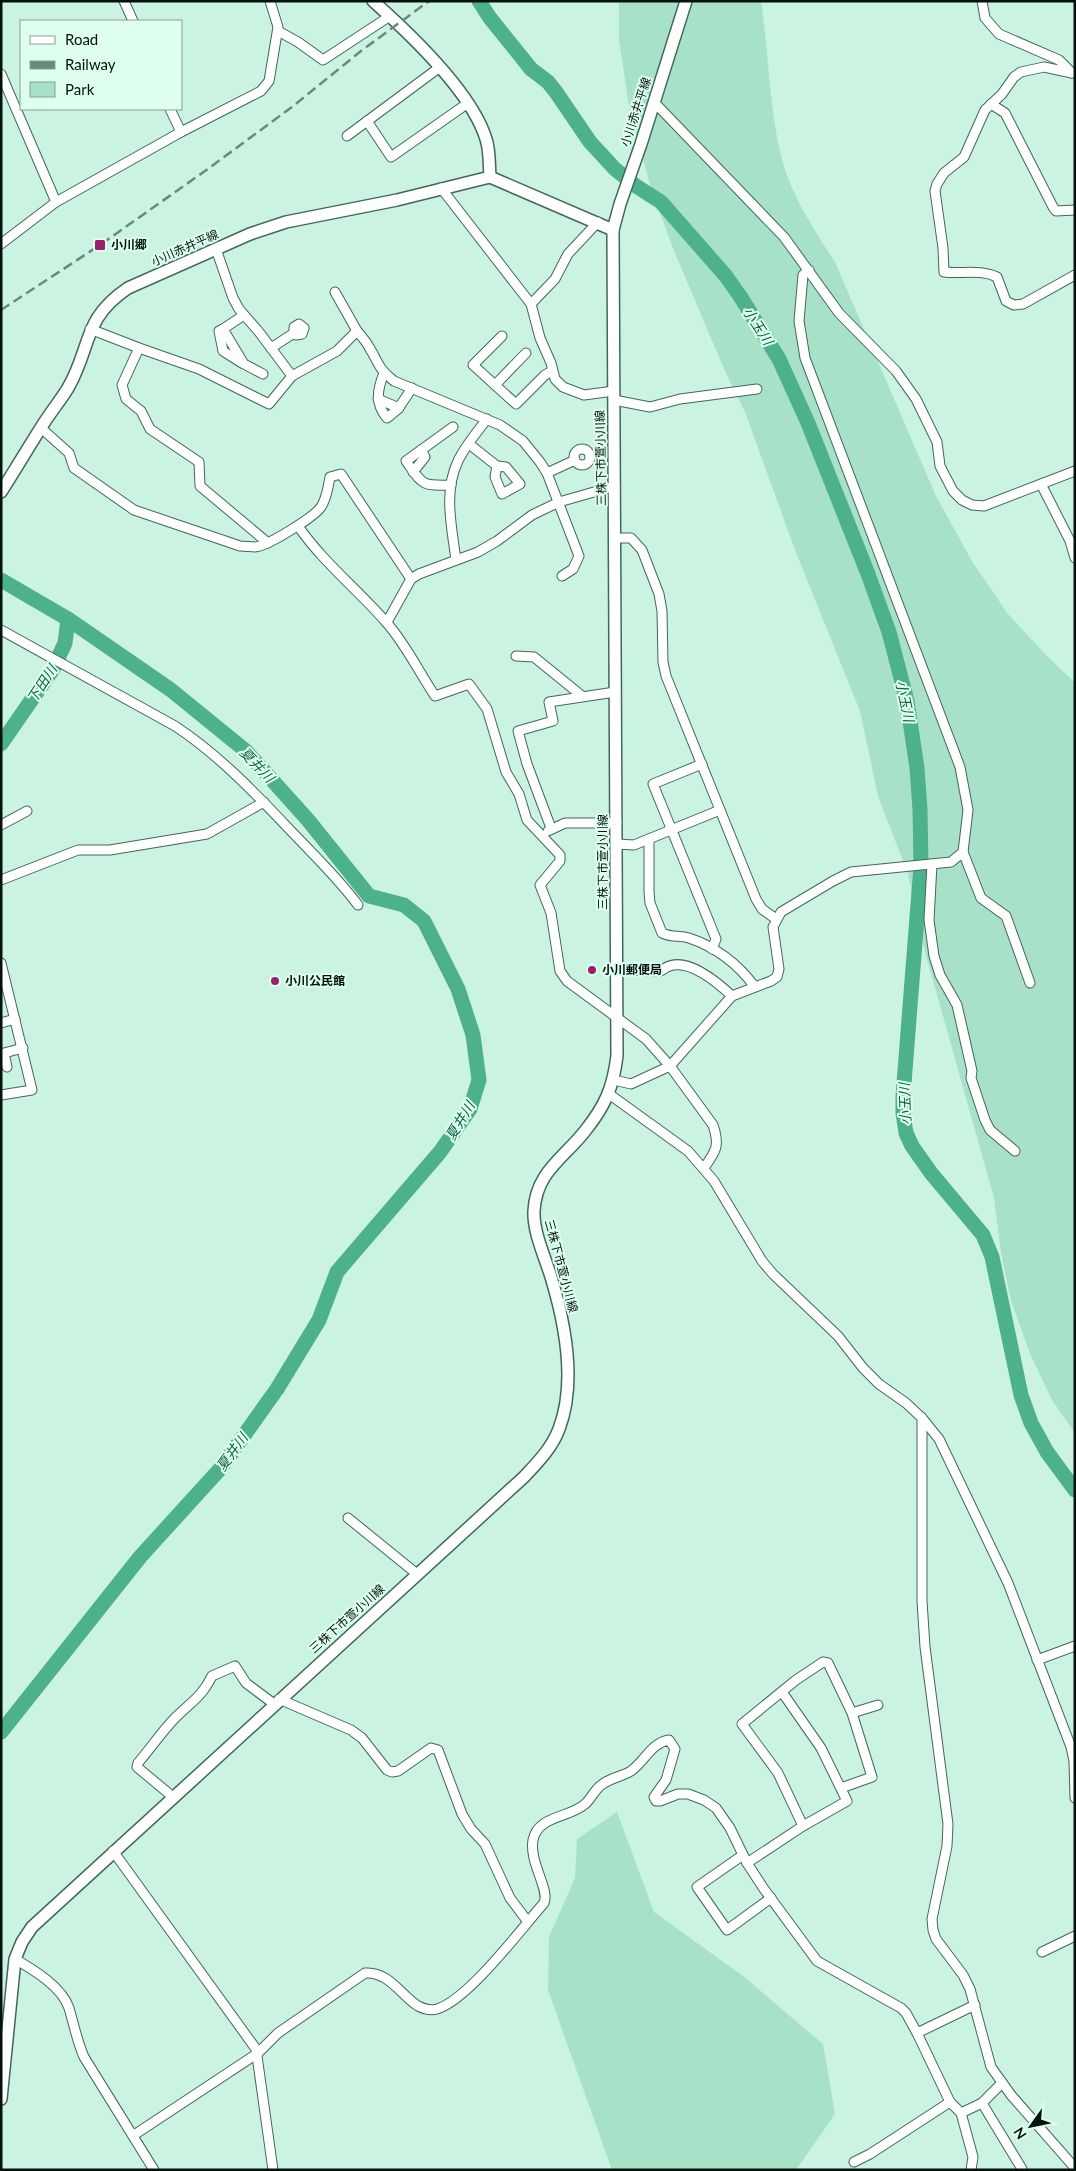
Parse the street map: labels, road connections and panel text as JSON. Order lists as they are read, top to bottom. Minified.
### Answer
{"streets":{"main road":["小川赤井平線","三株下市萱小川線"]},"crossings":[["小川赤井平線","三株下市萱小川線"]],"water":["小玉川","下田川","夏井川"],"places":{"transit":["小川郷"],"other":["小川郵便局","小川公民館"]},"legend":["Road","Railway","Park"],"north":"bottom left"}
